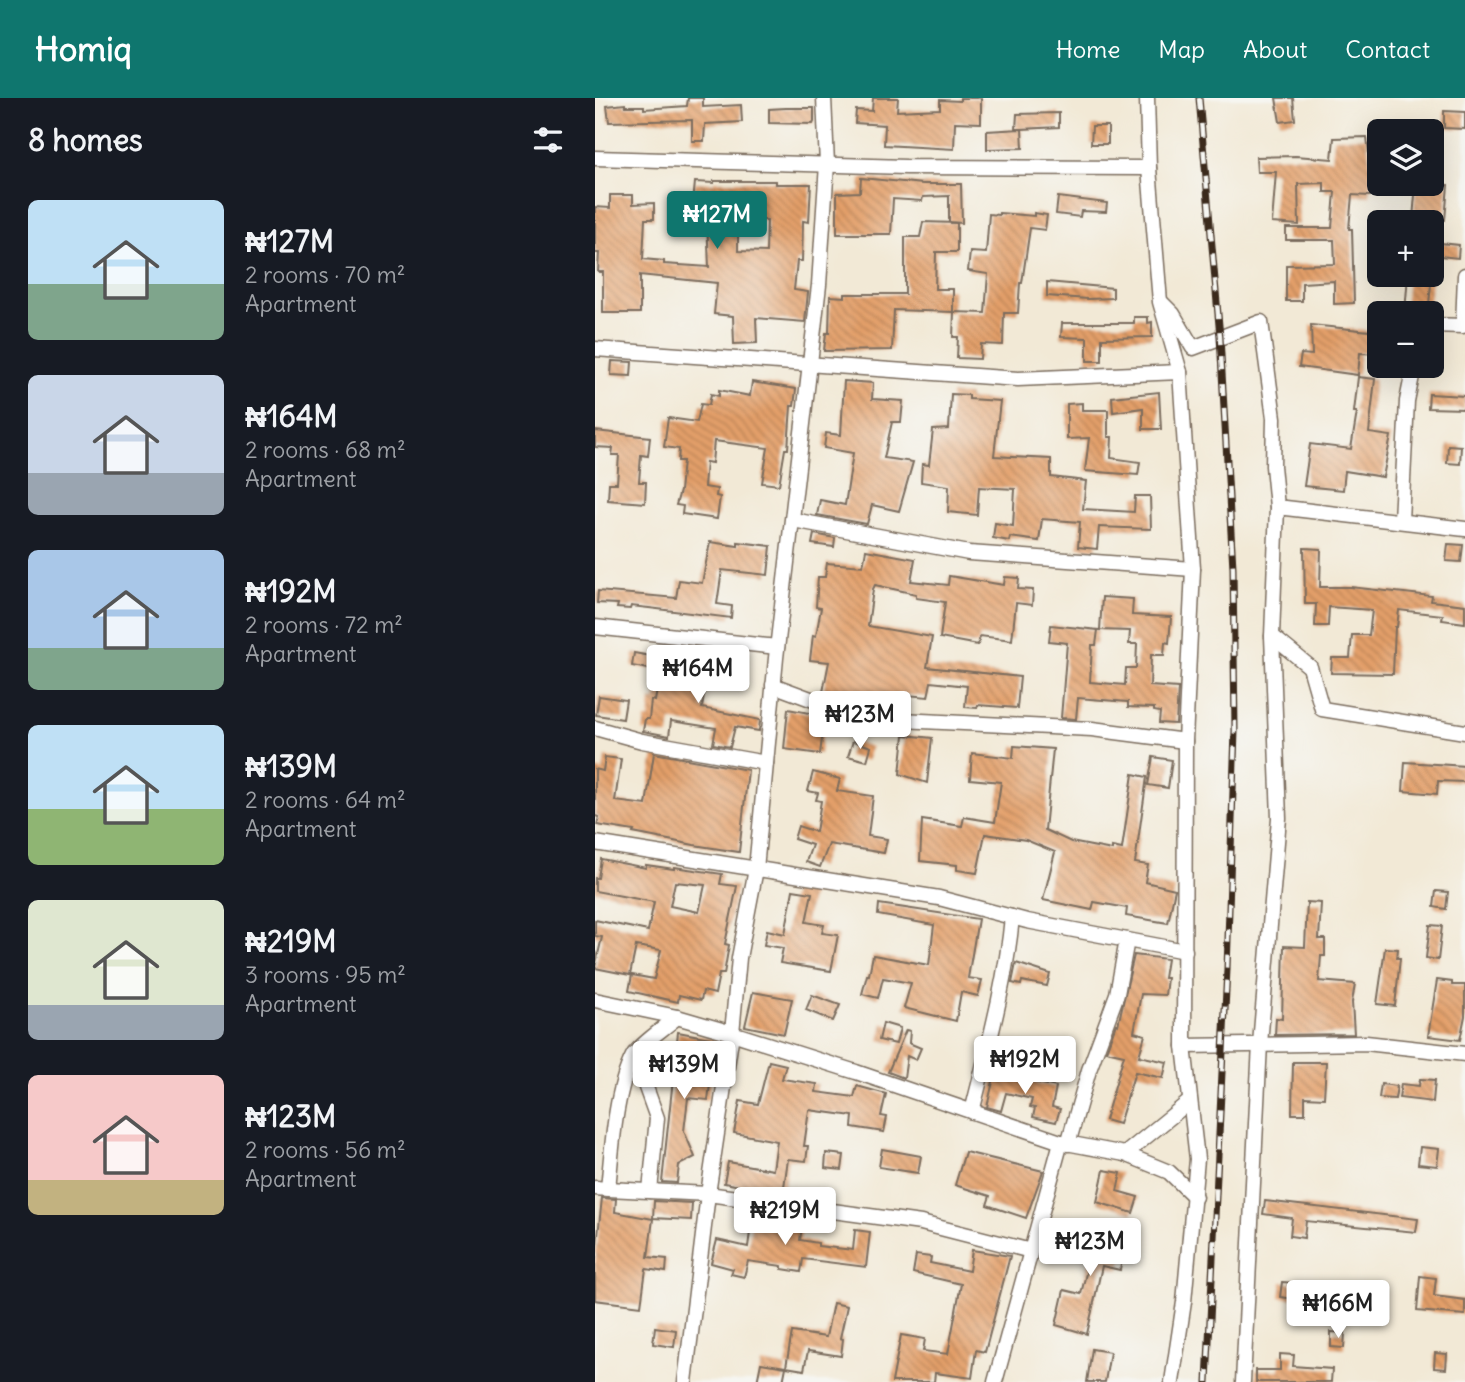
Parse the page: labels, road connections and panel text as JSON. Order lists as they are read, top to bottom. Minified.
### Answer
{"page":{"header":"Homiq","nav":["Home","Map","About","Contact"],"heading":"8 homes","map_buttons":["+","−"],"list":[{"name":"₦127M","note":"2 rooms · 70 m² · Apartment"},{"name":"₦164M","note":"2 rooms · 68 m² · Apartment"},{"name":"₦192M","note":"2 rooms · 72 m² · Apartment"},{"name":"₦139M","note":"2 rooms · 64 m² · Apartment"},{"name":"₦219M","note":"3 rooms · 95 m² · Apartment"},{"name":"₦123M","note":"2 rooms · 56 m² · Apartment"}],"price":["₦127M","₦164M","₦123M","₦192M","₦139M","₦219M","₦123M","₦166M"]}}
